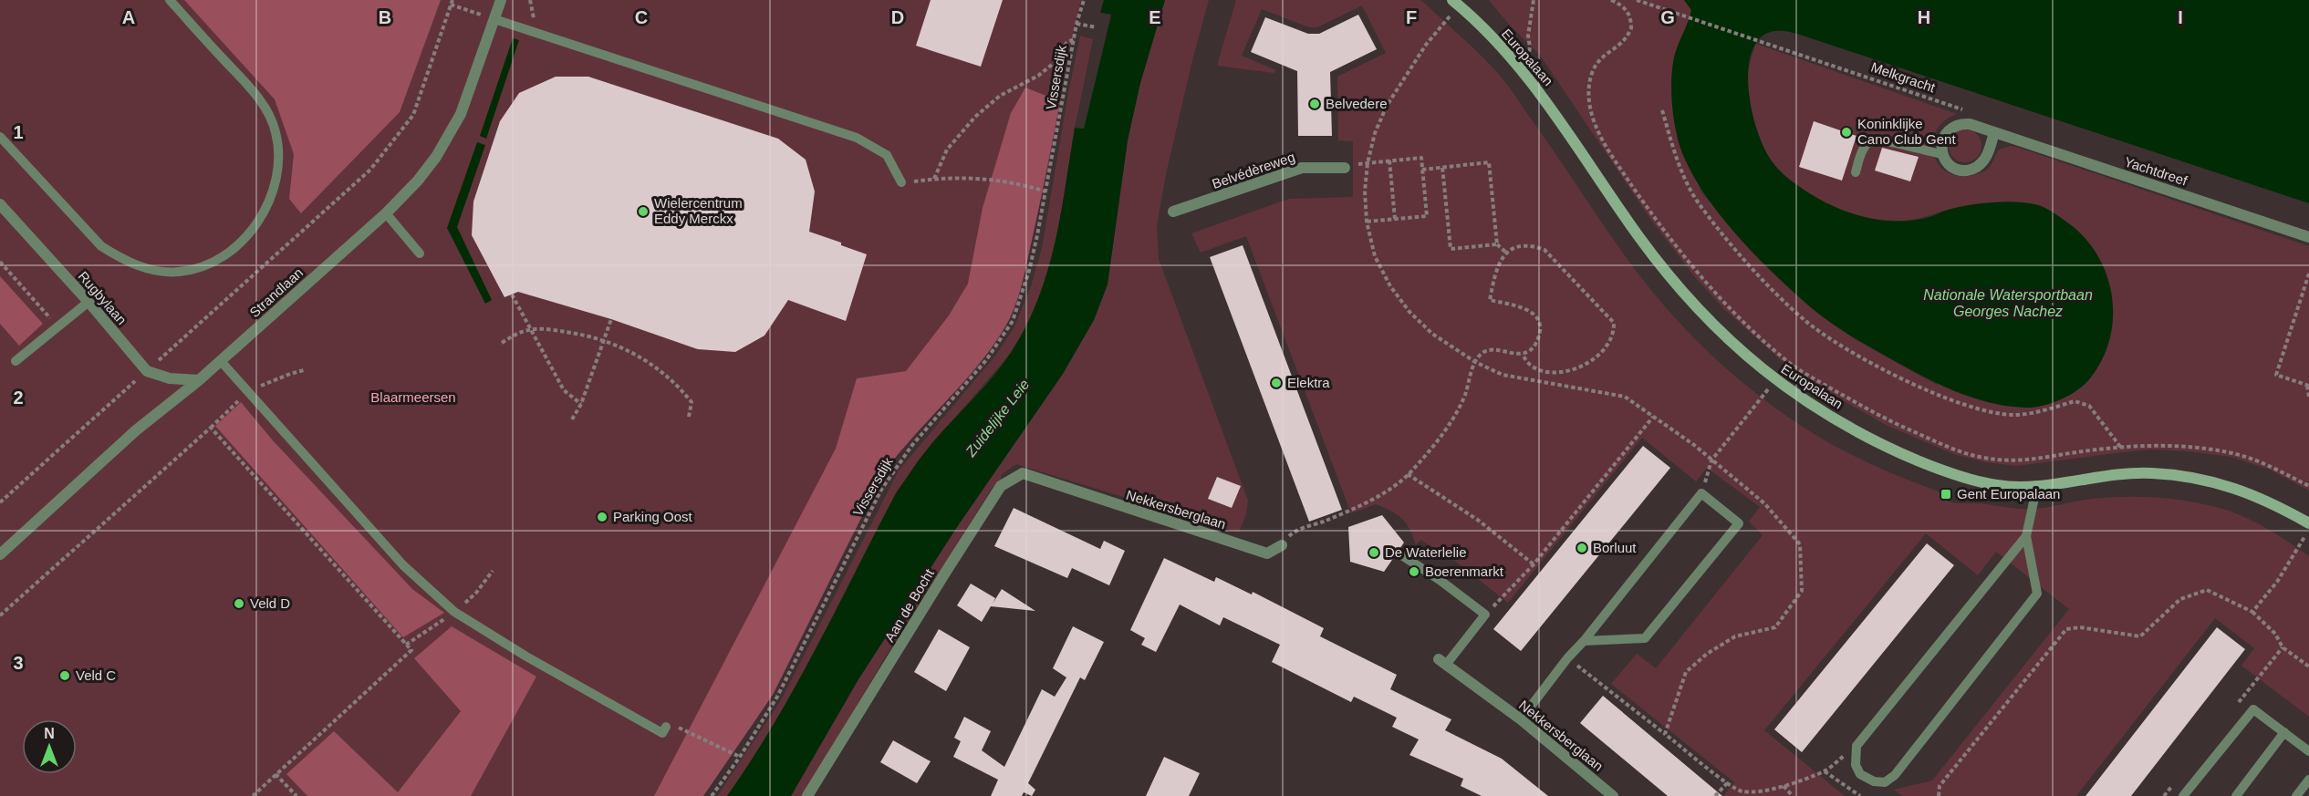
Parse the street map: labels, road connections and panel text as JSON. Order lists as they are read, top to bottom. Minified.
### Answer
{"streets":{"street":["Europalaan","Belvédèreweg","Yachtdreef","Strandlaan","Rugbylaan","Nekkersberglaan","Aan de Bocht"],"path":["Vissersdijk","Melkgracht"]},"crossings":[["Strandlaan","Rugbylaan"],["Nekkersberglaan","Aan de Bocht"]],"water":["Nationale Watersportbaan Georges Nachez","Zuidelijke Leie"],"parks":["Blaarmeersen"],"places":{"other":["Belvedere","Koninklijke Cano Club Gent","Wielercentrum Eddy Merckx","Elektra","Parking Oost","Borluut","De Waterlelie","Boerenmarkt","Veld D","Veld C"],"transit":["Gent Europalaan"]},"north":"top","grid":{"columns":["A","B","C","D","E","F","G","H","I"],"rows":["1","2","3"]}}
